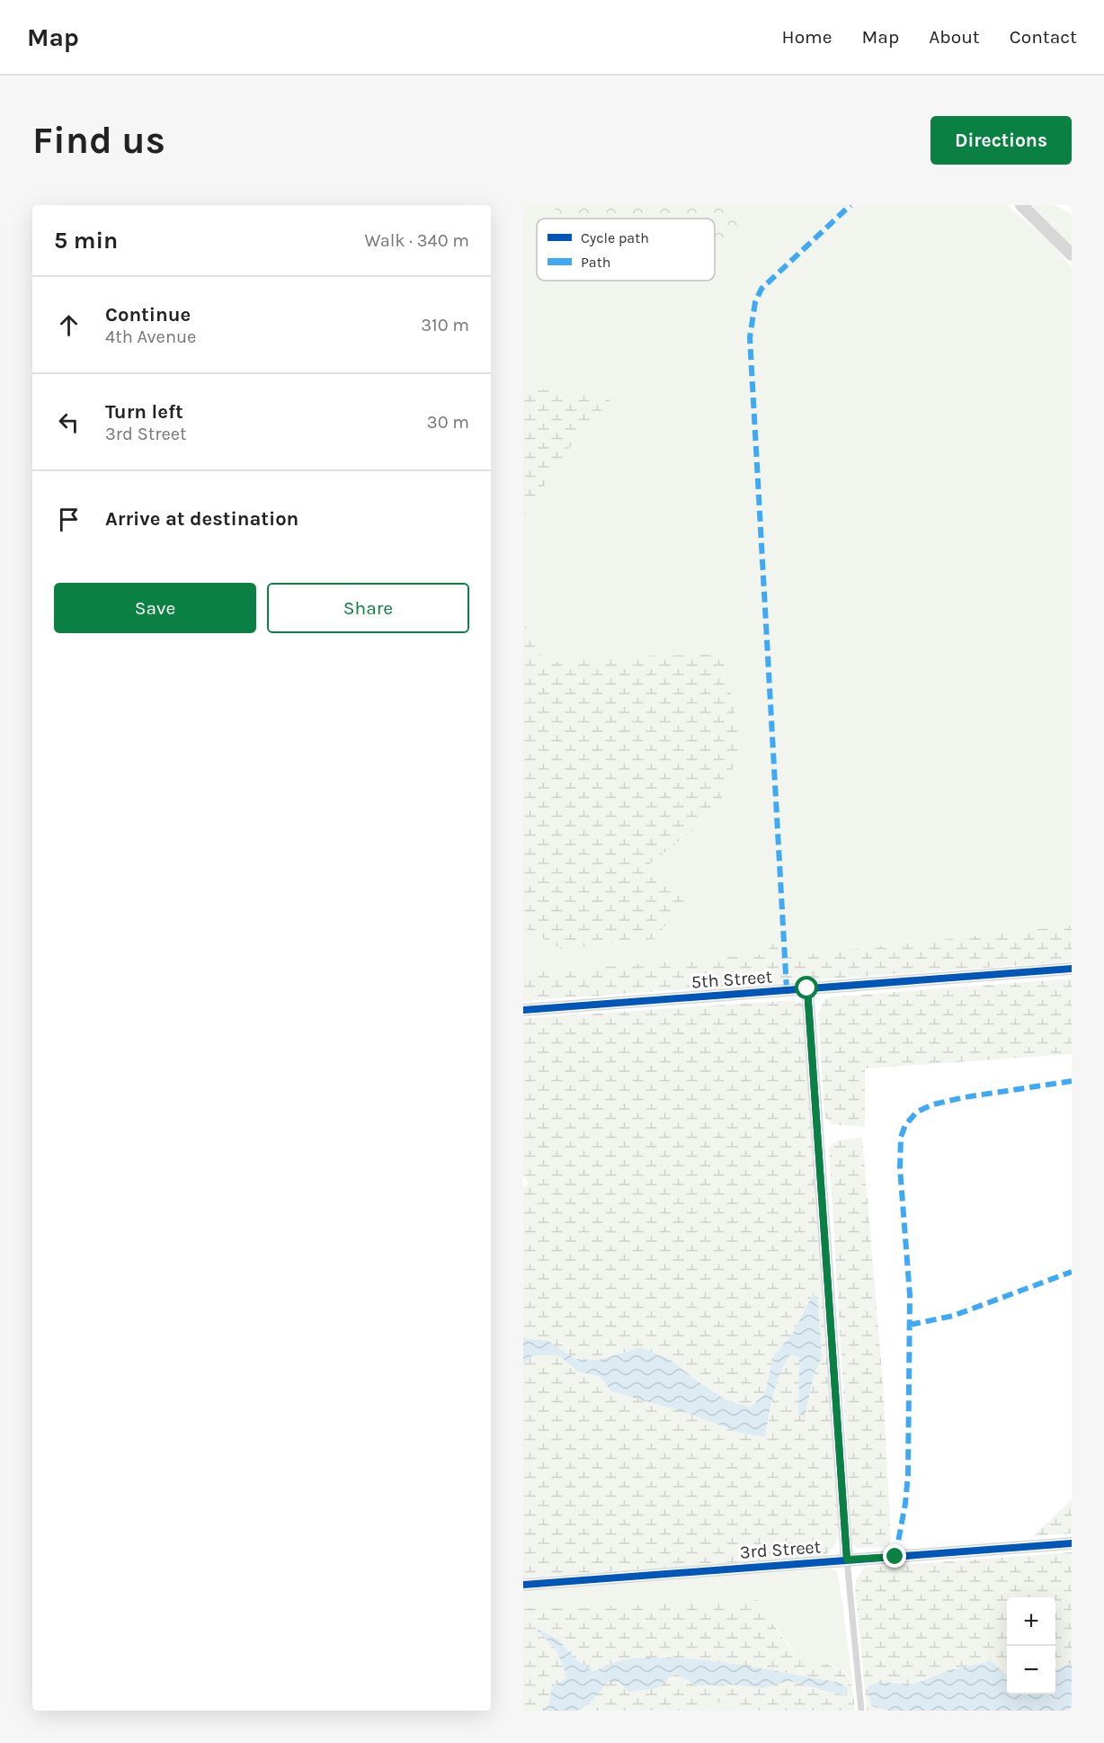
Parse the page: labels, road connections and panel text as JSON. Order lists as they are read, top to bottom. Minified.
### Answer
{"streets":{"street":["5th Street","3rd Street"]},"legend":["Cycle path","Path"],"page":{"header":"Map","nav":["Home","Map","About","Contact"],"buttons":["Directions",["Save","Share"]],"title":"Find us","heading":["5 min","Walk · 340 m"],"list":[["Continue","4th Avenue","310 m"],["Turn left","3rd Street","30 m"],"Arrive at destination"],"map_buttons":["+","−"]}}
